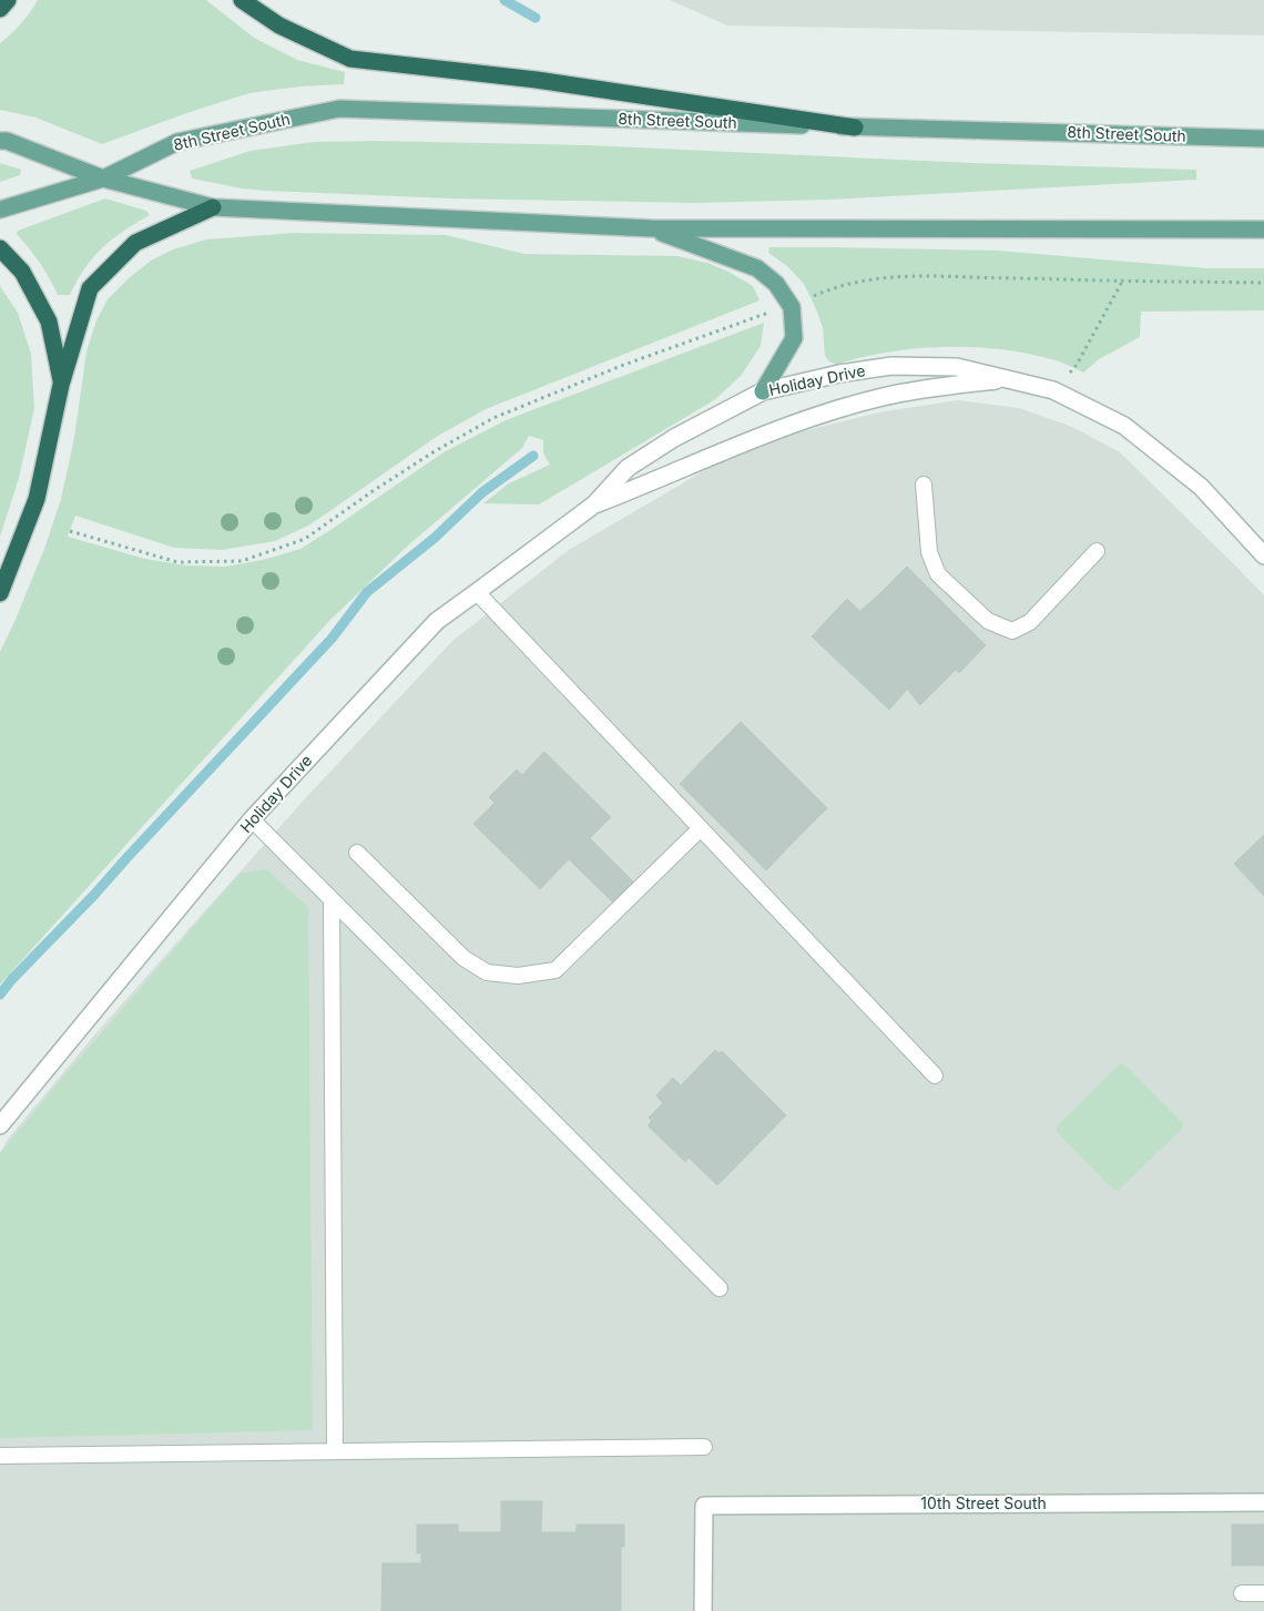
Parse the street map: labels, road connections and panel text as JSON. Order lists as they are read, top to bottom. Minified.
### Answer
{"streets":{"main road":["8th Street South"],"street":["Holiday Drive","10th Street South"]}}
